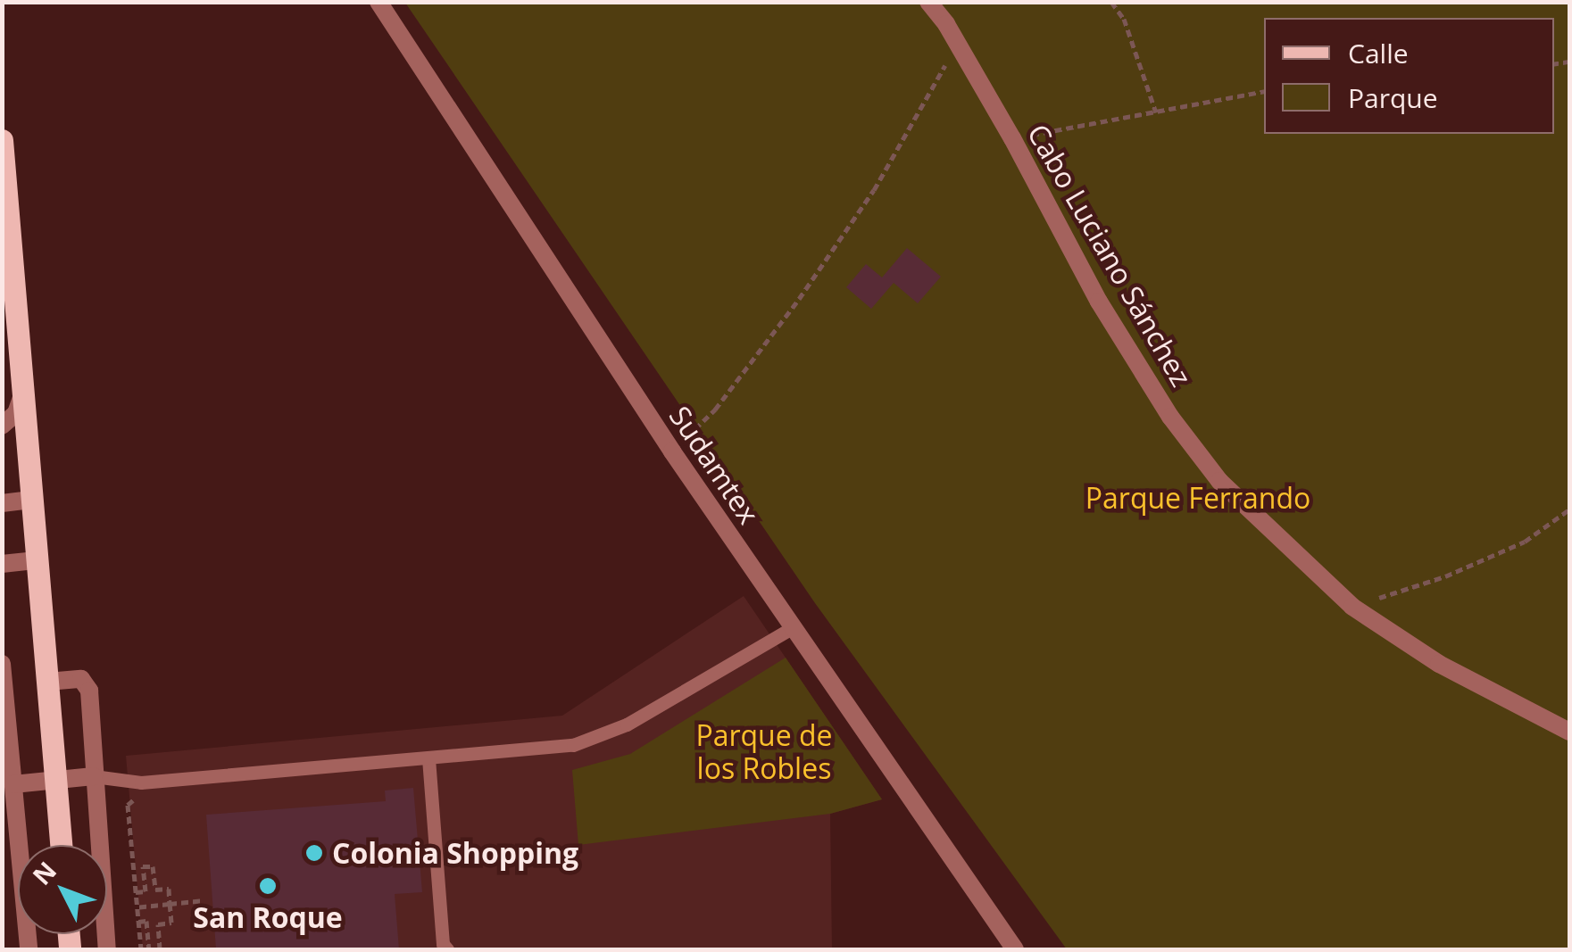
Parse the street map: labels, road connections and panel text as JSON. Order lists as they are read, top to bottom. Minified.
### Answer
{"streets":{"street":["Cabo Luciano Sánchez","Sudamtex"]},"parks":["Parque Ferrando","Parque de los Robles"],"places":["Colonia Shopping","San Roque"],"legend":["Calle","Parque"],"north":"top left"}
